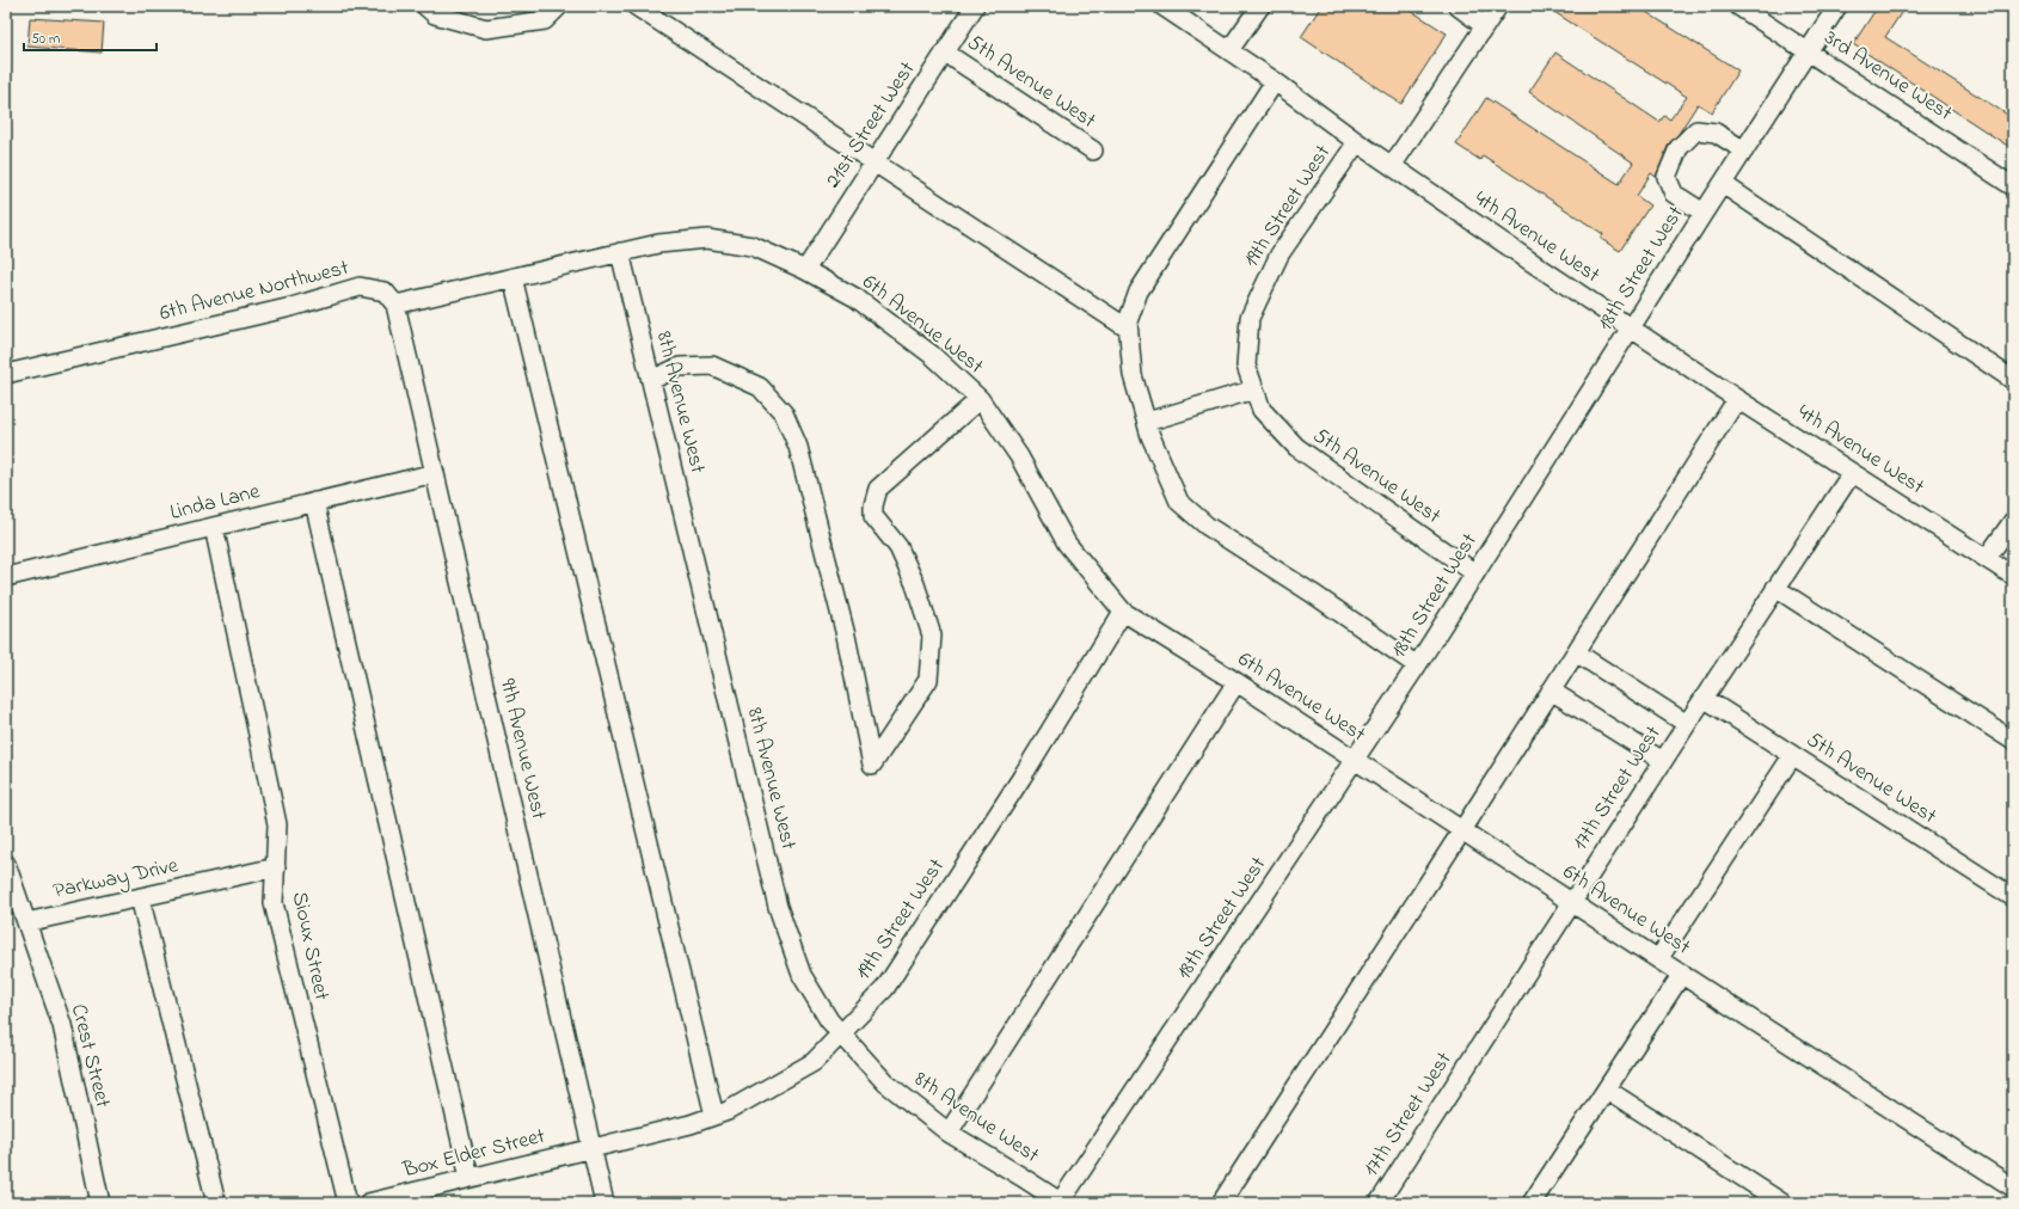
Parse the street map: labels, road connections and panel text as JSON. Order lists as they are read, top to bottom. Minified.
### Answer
{"streets":{"street":["3rd Avenue West","5th Avenue West","21st Street West","19th Street West","4th Avenue West","18th Street West","6th Avenue Northwest","6th Avenue West","8th Avenue West","Linda Lane","9th Avenue West","17th Street West","Parkway Drive","Sioux Street","Crest Street","Box Elder Street"]},"crossings":[["3rd Avenue West","18th Street West"],["5th Avenue West","21st Street West"],["5th Avenue West","19th Street West"],["5th Avenue West","18th Street West"],["5th Avenue West","17th Street West"],["21st Street West","6th Avenue West"],["19th Street West","4th Avenue West"],["19th Street West","6th Avenue West"],["19th Street West","8th Avenue West"],["19th Street West","9th Avenue West"],["19th Street West","Box Elder Street"],["4th Avenue West","18th Street West"],["4th Avenue West","17th Street West"],["18th Street West","6th Avenue West"],["18th Street West","8th Avenue West"],["6th Avenue Northwest","9th Avenue West"],["6th Avenue West","8th Avenue West"],["6th Avenue West","17th Street West"],["Linda Lane","9th Avenue West"],["Linda Lane","Sioux Street"],["9th Avenue West","Box Elder Street"],["Parkway Drive","Sioux Street"],["Parkway Drive","Crest Street"]],"scale_bar":"50 m"}
